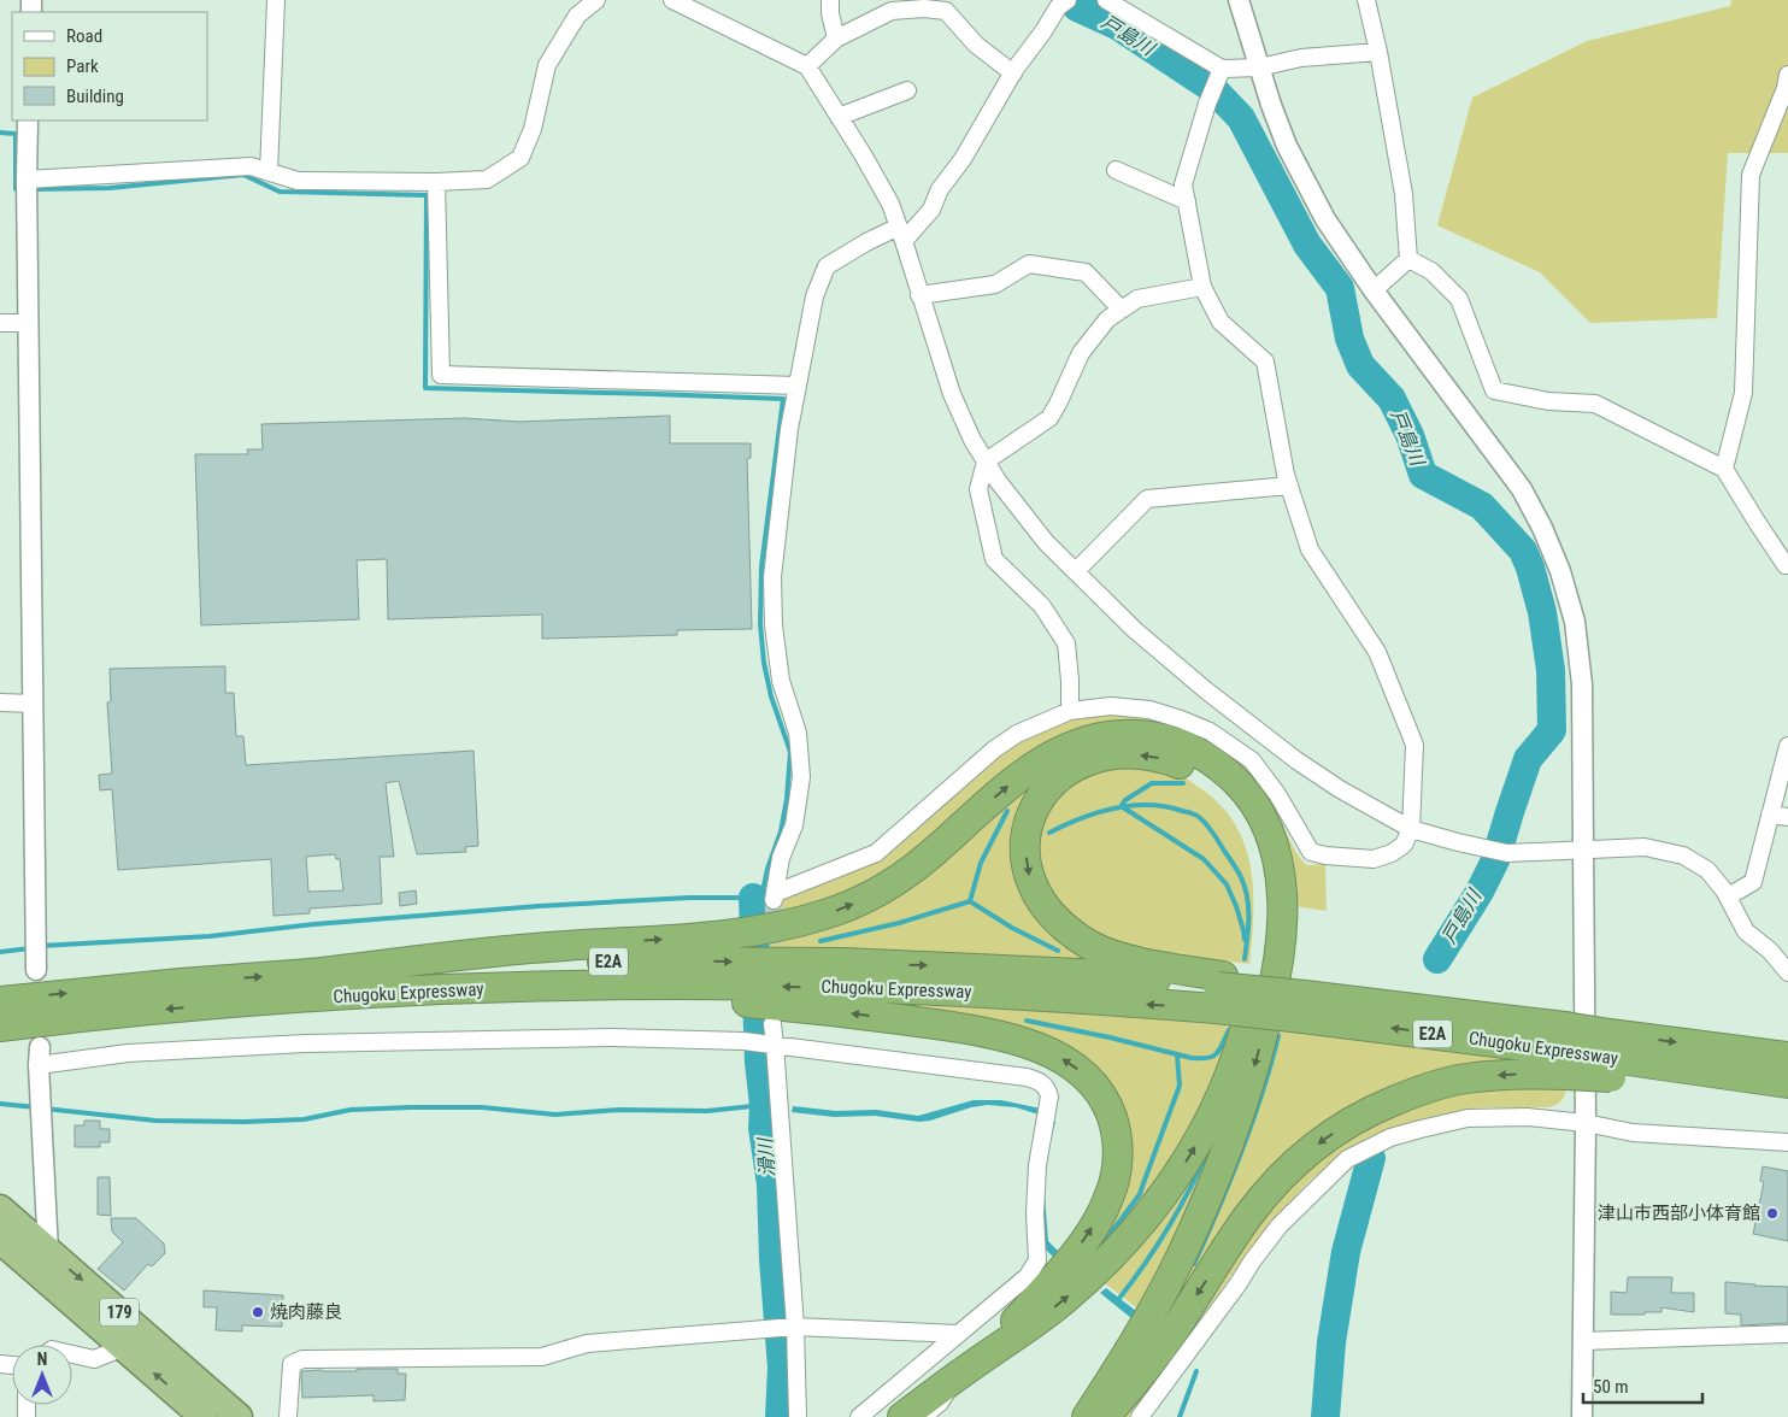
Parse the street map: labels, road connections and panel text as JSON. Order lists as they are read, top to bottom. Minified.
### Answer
{"streets":{"highway":["E2A","Chugoku Expressway","179"]},"water":["戸島川","滑川"],"places":["津山市西部小体育館","焼肉藤良"],"legend":["Road","Park","Building"],"scale_bar":"50 m","north":"top"}
